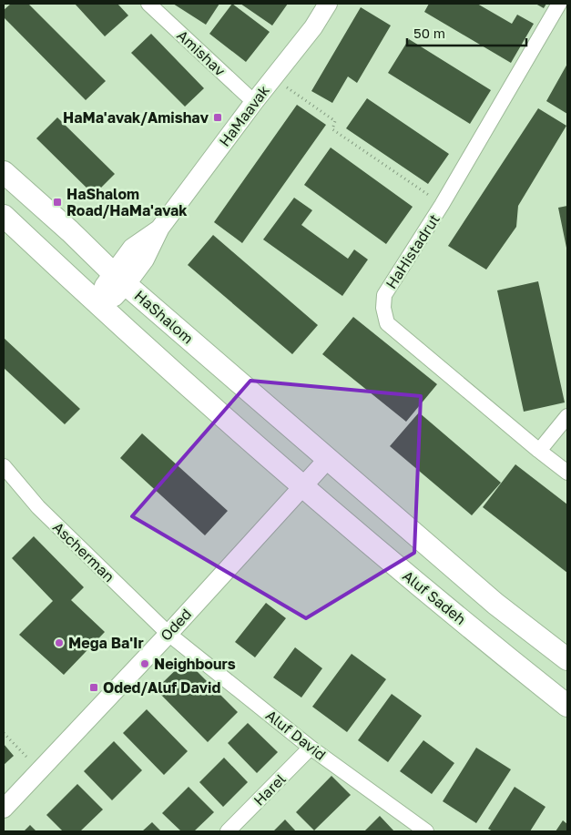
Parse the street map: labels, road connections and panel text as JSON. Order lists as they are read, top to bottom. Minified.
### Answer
{"streets":{"main road":["HaShalom","Aluf Sadeh"],"street":["Amishav","HaMaavak","HaHistadrut","Ascherman","Oded","Aluf David","Harel"]},"crossings":[["Amishav","HaMaavak"],["HaMaavak","HaShalom"],["HaShalom","Oded"],["Ascherman","Oded"],["Ascherman","Aluf David"],["Aluf Sadeh","Oded"],["Oded","Aluf David"],["Aluf David","Harel"]],"places":{"transit":["HaMa'avak/Amishav","HaShalom Road/HaMa'avak","Oded/Aluf David"],"other":["Mega Ba'Ir","Neighbours"]},"scale_bar":"50 m"}
